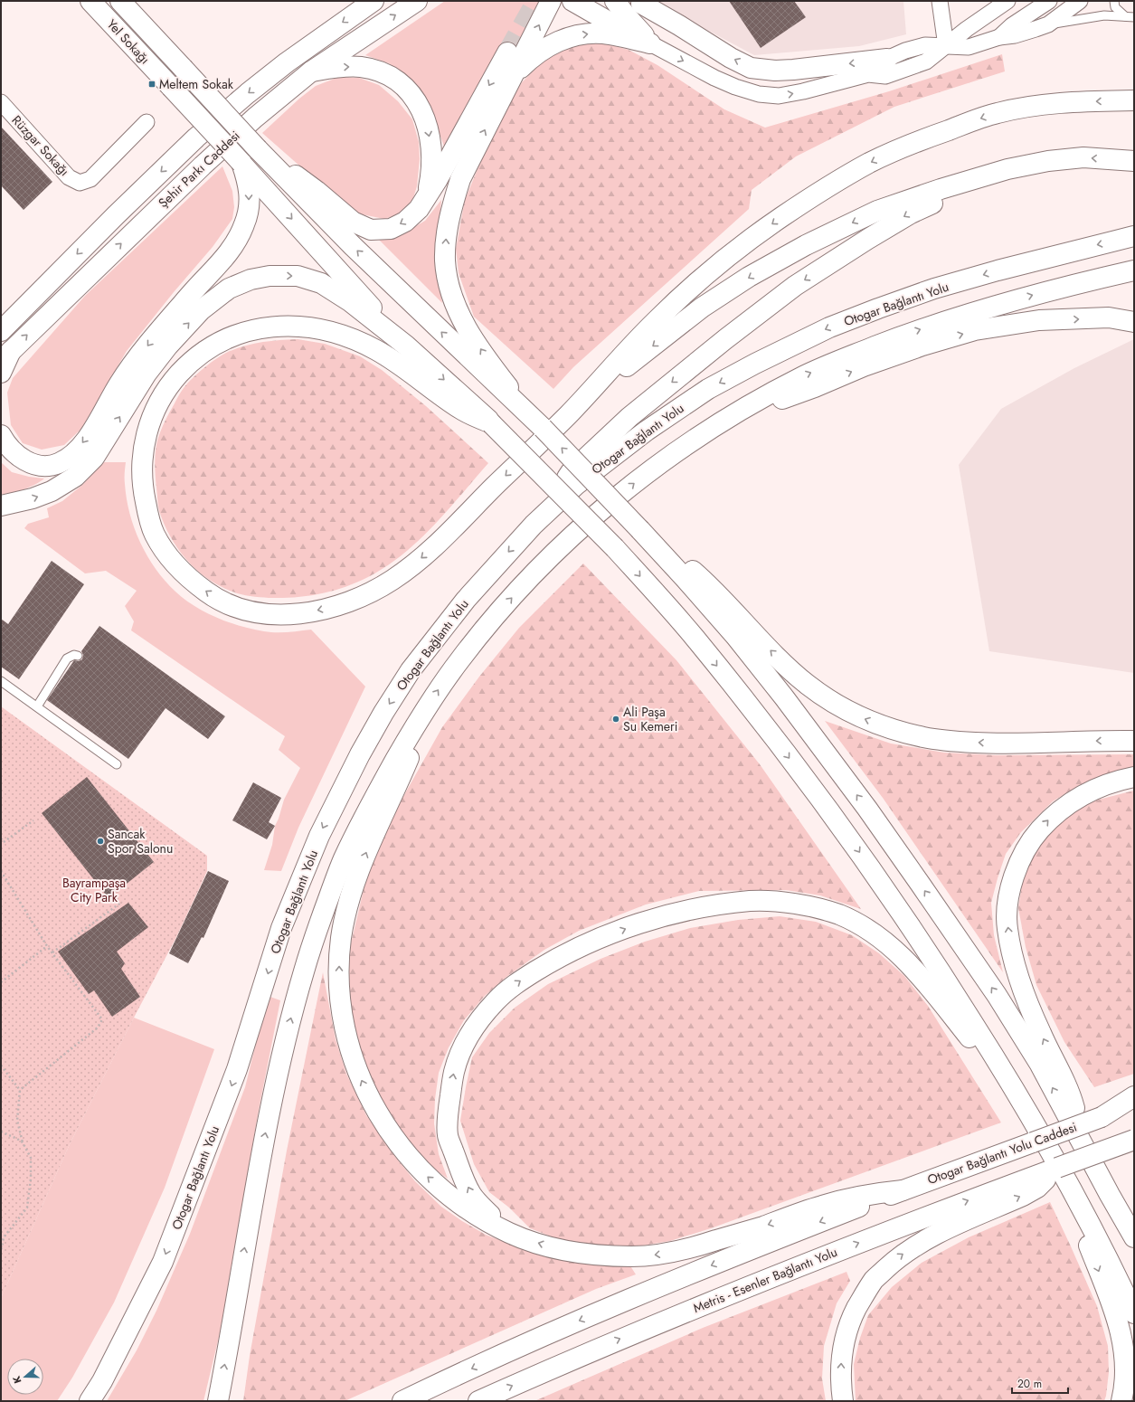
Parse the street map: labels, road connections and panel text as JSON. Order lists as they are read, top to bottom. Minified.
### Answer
{"streets":{"main road":["Yel Sokağı","Şehir Parkı Caddesi","Otogar Bağlantı Yolu","Otogar Bağlantı Yolu Caddesi","Metris - Esenler Bağlantı Yolu"],"street":["Rüzgar Sokağı"]},"parks":["Bayrampaşa City Park"],"places":{"transit":["Meltem Sokak"],"other":["Ali Paşa Su Kemeri","Sancak Spor Salonu"]},"scale_bar":"20 m","north":"left"}
